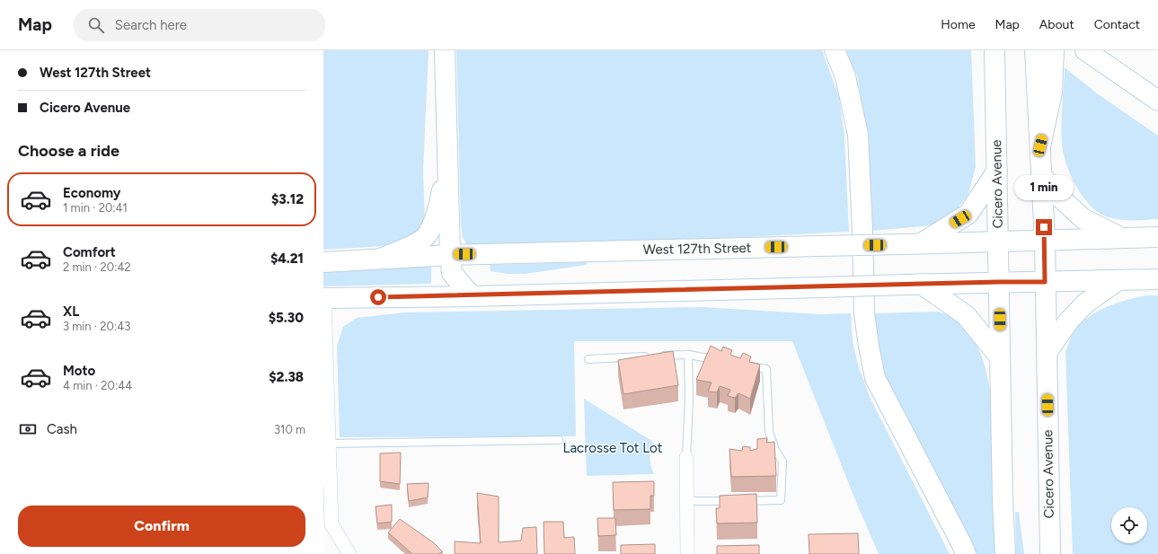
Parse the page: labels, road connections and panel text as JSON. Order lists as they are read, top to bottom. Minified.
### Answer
{"streets":{"main road":["Cicero Avenue","West 127th Street"]},"crossings":[["Cicero Avenue","West 127th Street"]],"parks":["Lacrosse Tot Lot"],"page":{"header":"Map","search":"Search here","nav":["Home","Map","About","Contact"],"banner":["West 127th Street","Cicero Avenue"],"heading":"Choose a ride","list":[{"name":"Economy","note":"1 min · 20:41","value":"$3.12"},{"name":"Comfort","note":"2 min · 20:42","value":"$4.21"},{"name":"XL","note":"3 min · 20:43","value":"$5.30"},{"name":"Moto","note":"4 min · 20:44","value":"$2.38"}],"bubble":"1 min","pay":["Cash","310 m"],"buttons":"Confirm"}}
